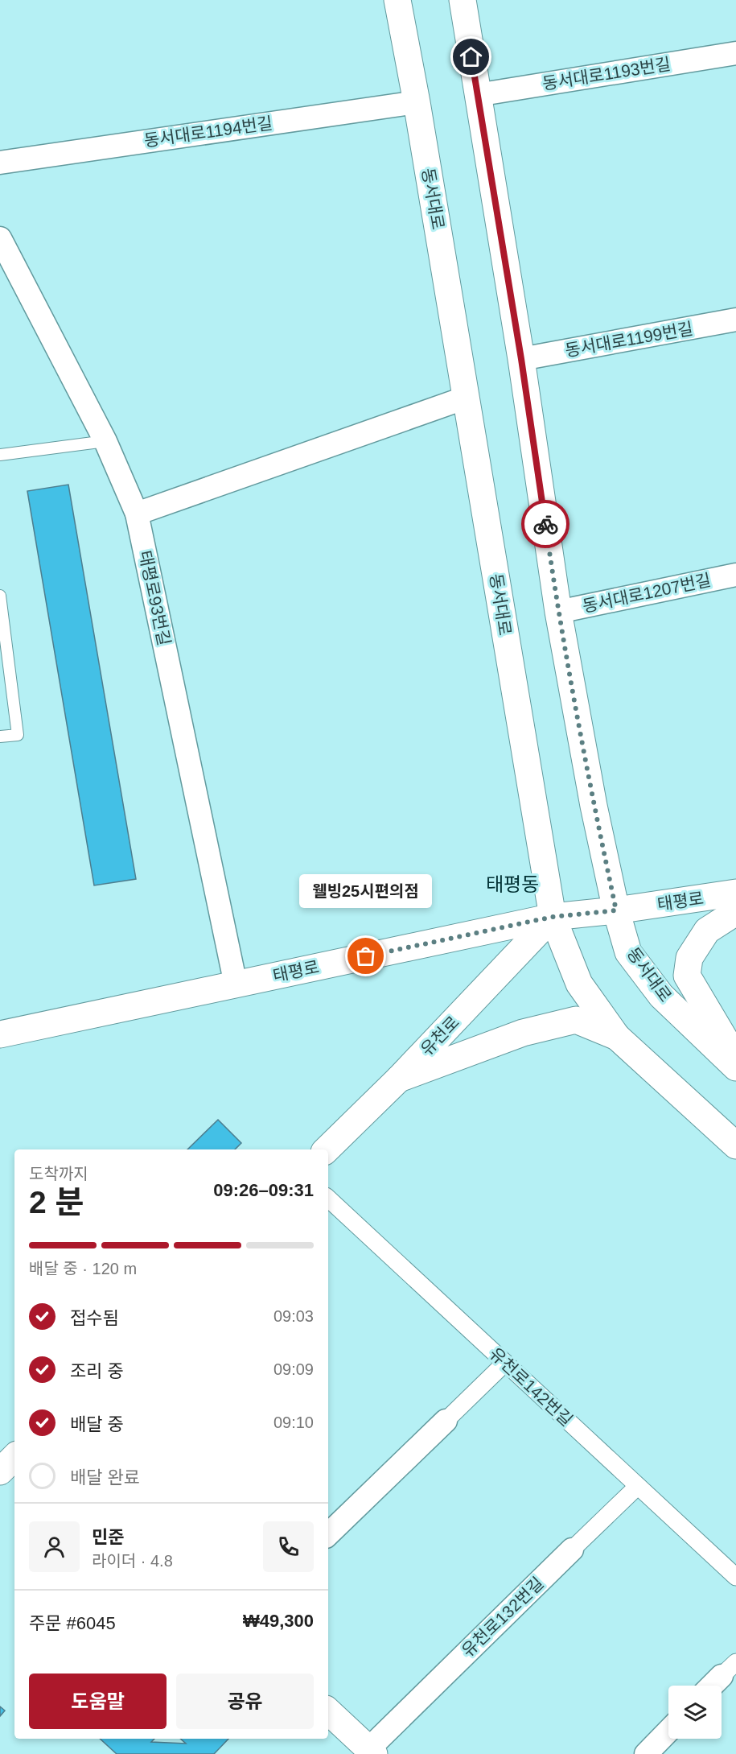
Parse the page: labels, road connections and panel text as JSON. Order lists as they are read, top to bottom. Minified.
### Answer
{"streets":{"street":["동서대로1193번길","동서대로1194번길","동서대로","동서대로1199번길","동서대로1207번길","태평로93번길","태평로","유천로","유천로142번길","유천로132번길"]},"crossings":[["동서대로1193번길","동서대로"],["동서대로1194번길","동서대로"],["동서대로","동서대로1199번길"],["동서대로","동서대로1207번길"],["동서대로","태평로"],["동서대로","유천로"],["태평로93번길","태평로"],["태평로","유천로"],["유천로142번길","유천로132번길"]],"districts":["태평동"],"places":["웰빙25시편의점"],"page":{"bubble":"웰빙25시편의점","heading":["2 분","도착까지","09:26–09:31"],"panel":["민준","라이더 · 4.8","주문 #6045","₩49,300"],"bar":"배달 중 · 120 m","list":[["접수됨","09:03"],["조리 중","09:09"],["배달 중","09:10"],"배달 완료"],"buttons":["도움말","공유"]}}
